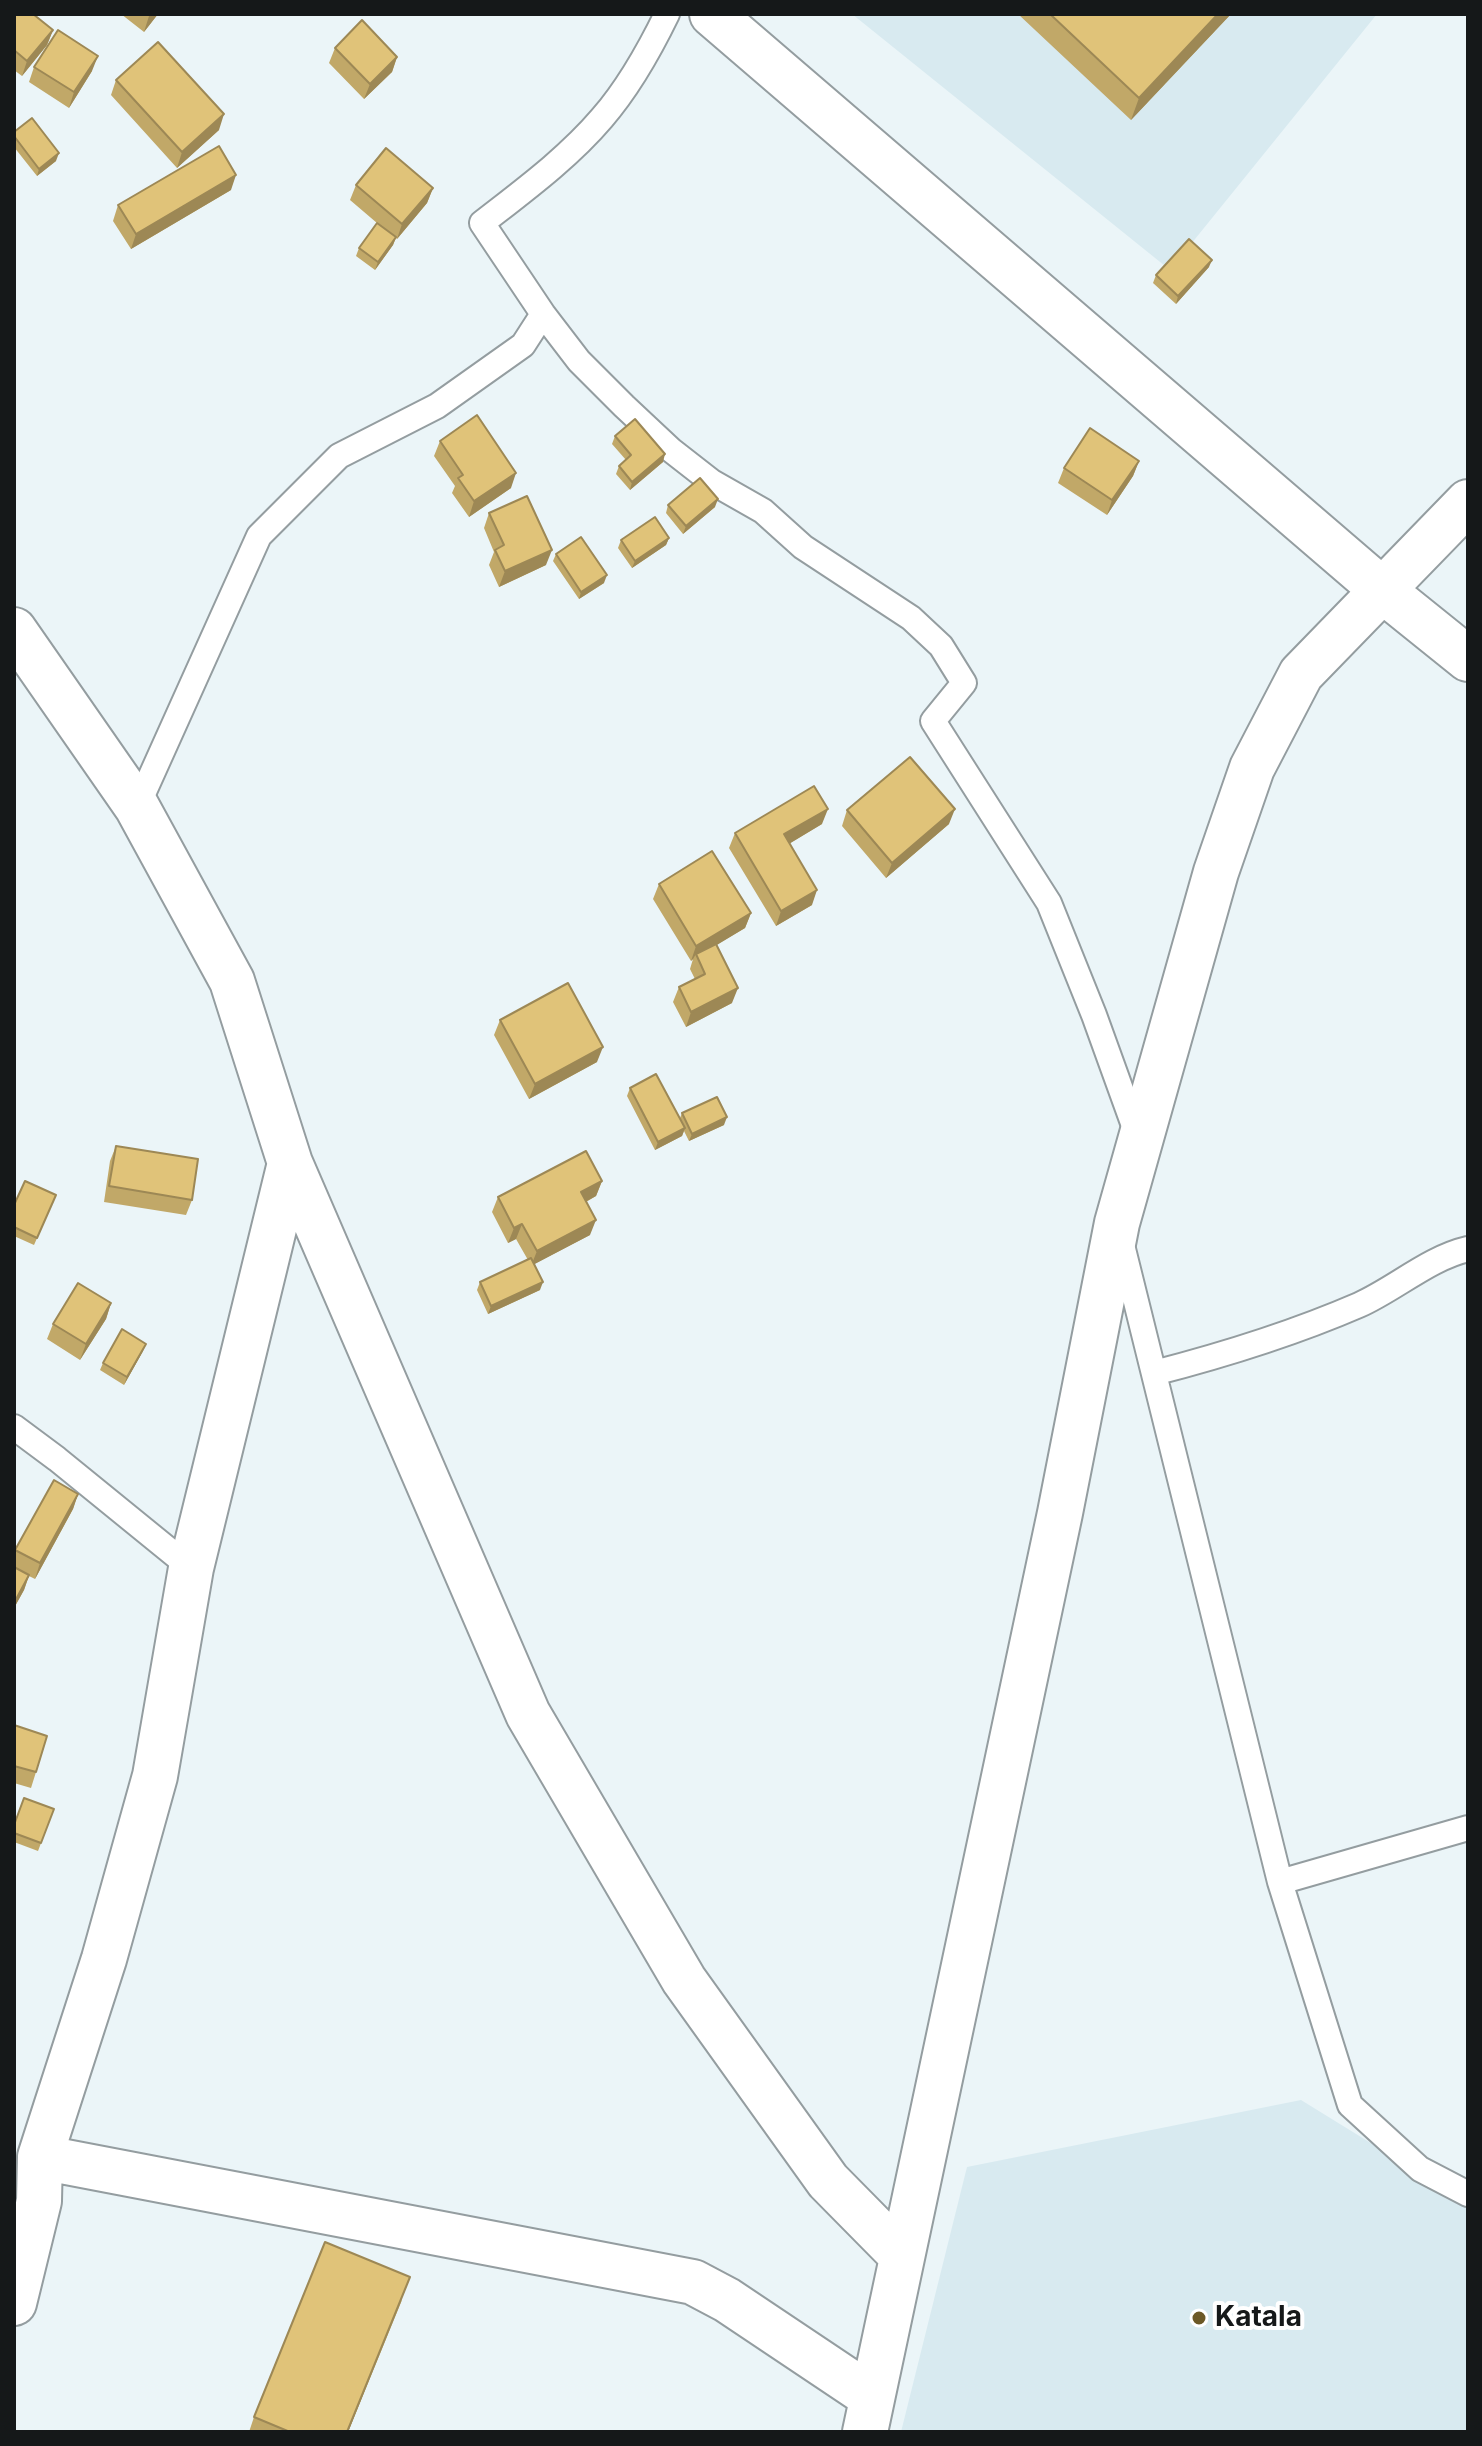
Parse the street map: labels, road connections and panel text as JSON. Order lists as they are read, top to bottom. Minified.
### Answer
{"places":["Katala"]}
